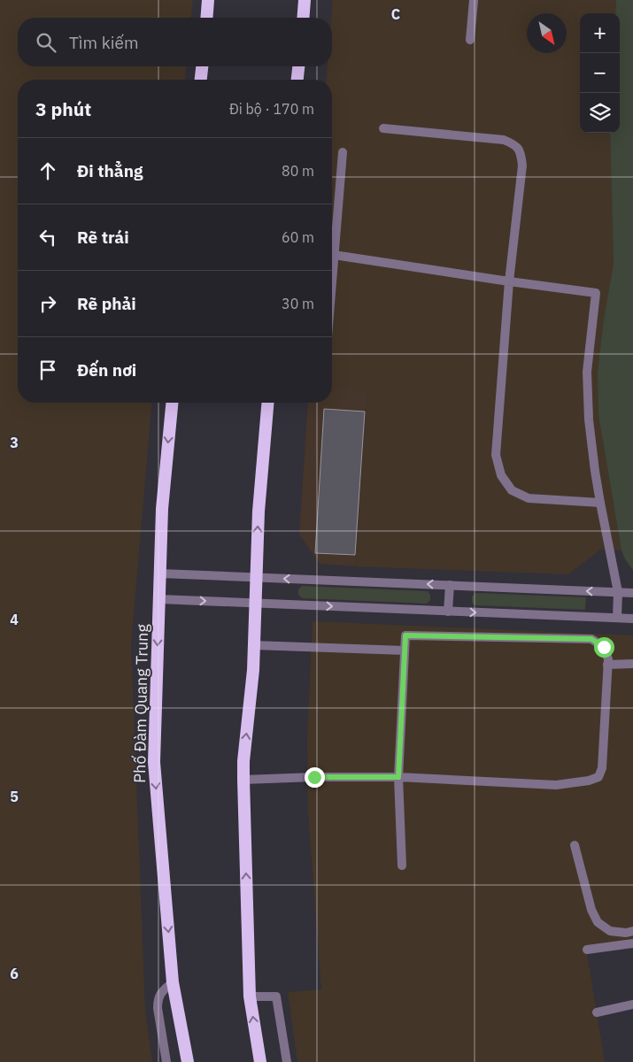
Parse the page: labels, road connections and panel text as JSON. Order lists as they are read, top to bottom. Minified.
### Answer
{"streets":{"highway":["Phố Đàm Quang Trung"]},"north":"bottom right","page":{"map_buttons":["+","−"],"search":"Tìm kiếm","heading":["3 phút","Đi bộ · 170 m"],"list":[["Đi thẳng","80 m"],["Rẽ trái","60 m"],["Rẽ phải","30 m"],"Đến nơi"]},"grid":{"columns":["C"],"rows":["3","4","5","6"]}}
